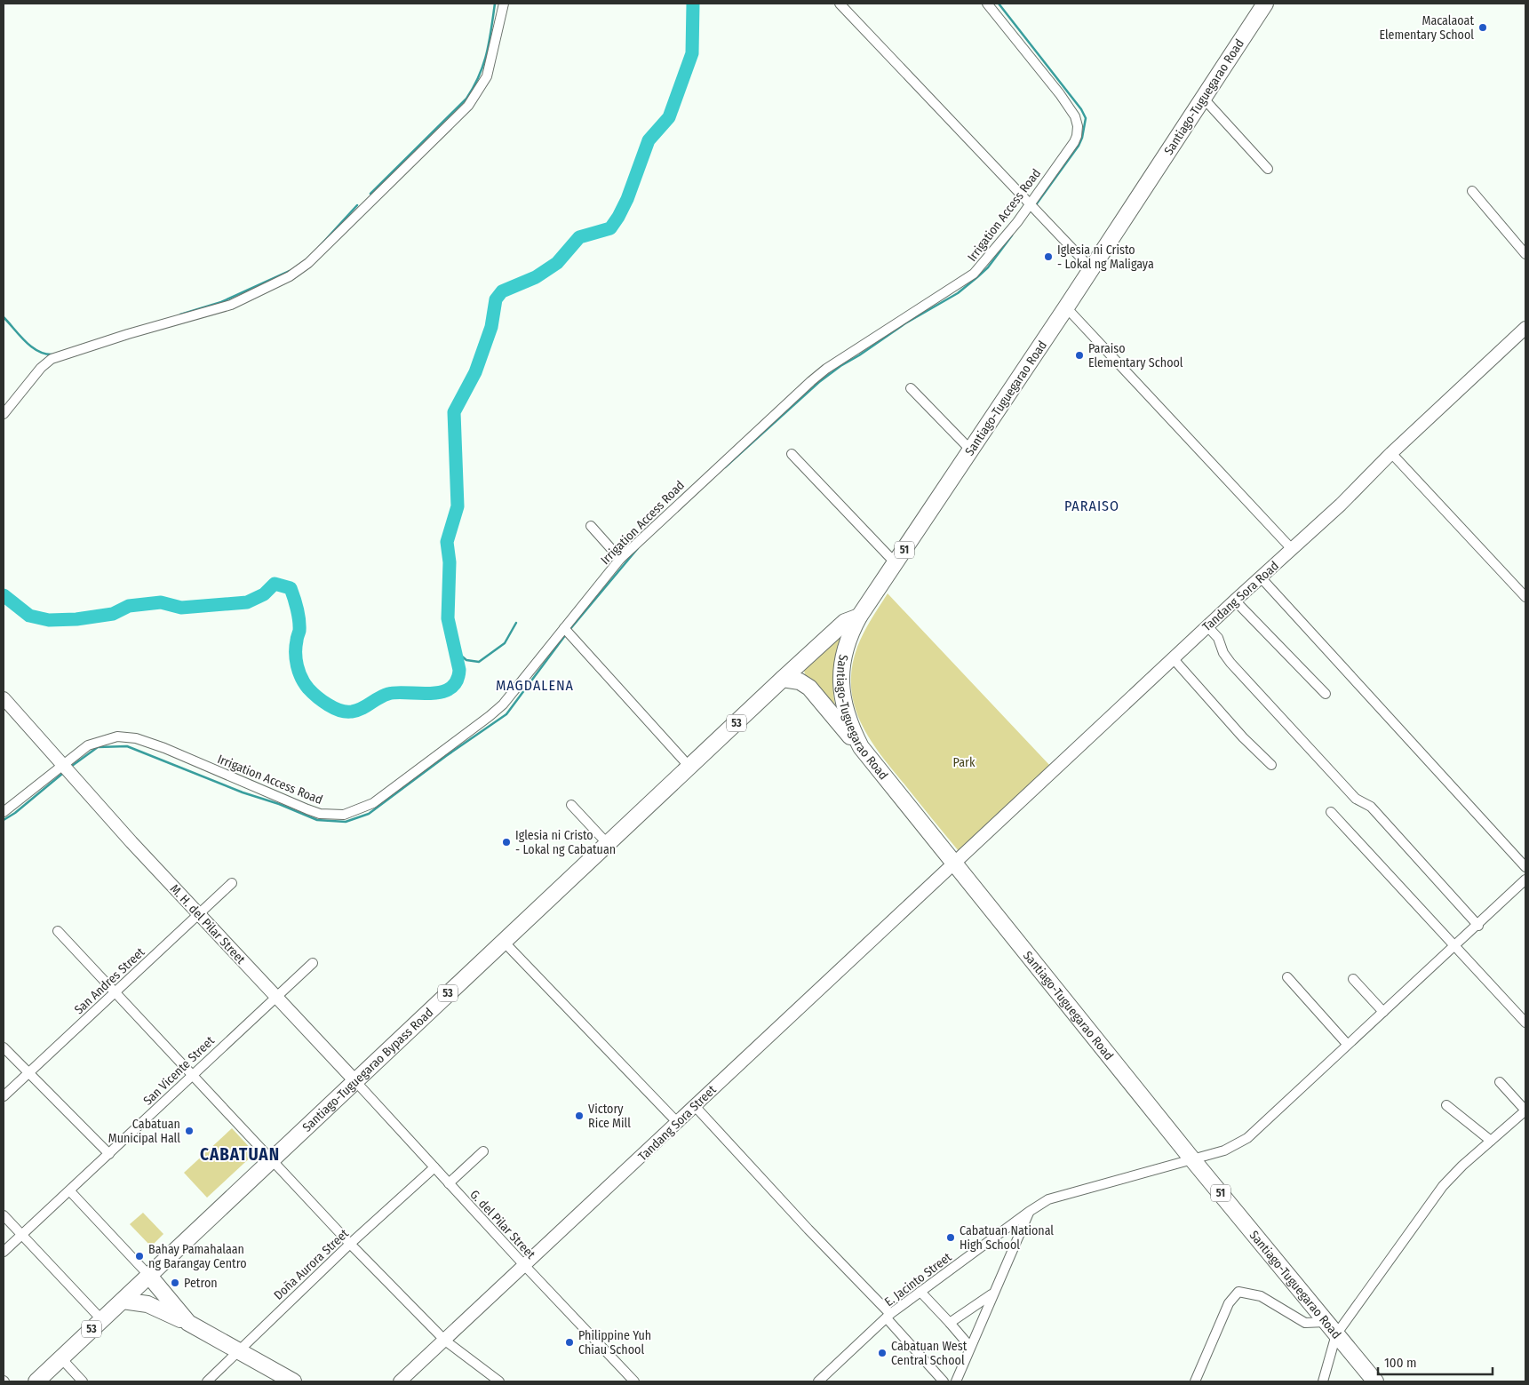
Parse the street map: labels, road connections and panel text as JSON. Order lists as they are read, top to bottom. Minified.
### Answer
{"streets":{"highway":["Santiago-Tuguegarao Road","51","53","Santiago-Tuguegarao Bypass Road"],"street":["Irrigation Access Road","Tandang Sora Road","M. H. del Pilar Street","San Andres Street","San Vicente Street","Tandang Sora Street","G. del Pilar Street","Doña Aurora Street","E. Jacinto Street"]},"crossings":[["Santiago-Tuguegarao Road","Tandang Sora Road"],["Santiago-Tuguegarao Road","Santiago-Tuguegarao Bypass Road"],["Santiago-Tuguegarao Road","Tandang Sora Street"],["Santiago-Tuguegarao Road","E. Jacinto Street"],["Irrigation Access Road","M. H. del Pilar Street"],["Tandang Sora Road","Tandang Sora Street"],["53","Santiago-Tuguegarao Bypass Road"],["M. H. del Pilar Street","San Andres Street"],["M. H. del Pilar Street","Santiago-Tuguegarao Bypass Road"],["M. H. del Pilar Street","San Vicente Street"],["M. H. del Pilar Street","G. del Pilar Street"],["Santiago-Tuguegarao Bypass Road","G. del Pilar Street"],["Tandang Sora Street","G. del Pilar Street"],["G. del Pilar Street","Doña Aurora Street"]],"districts":["PARAISO","MAGDALENA","CABATUAN"],"parks":["Park"],"places":["Macalaoat Elementary School","Iglesia ni Cristo - Lokal ng Maligaya","Paraiso Elementary School","Iglesia ni Cristo - Lokal ng Cabatuan","Victory Rice Mill","Cabatuan Municipal Hall","Cabatuan National High School","Bahay Pamahalaan ng Barangay Centro","Petron","Philippine Yuh Chiau School","Cabatuan West Central School"],"scale_bar":"100 m"}
